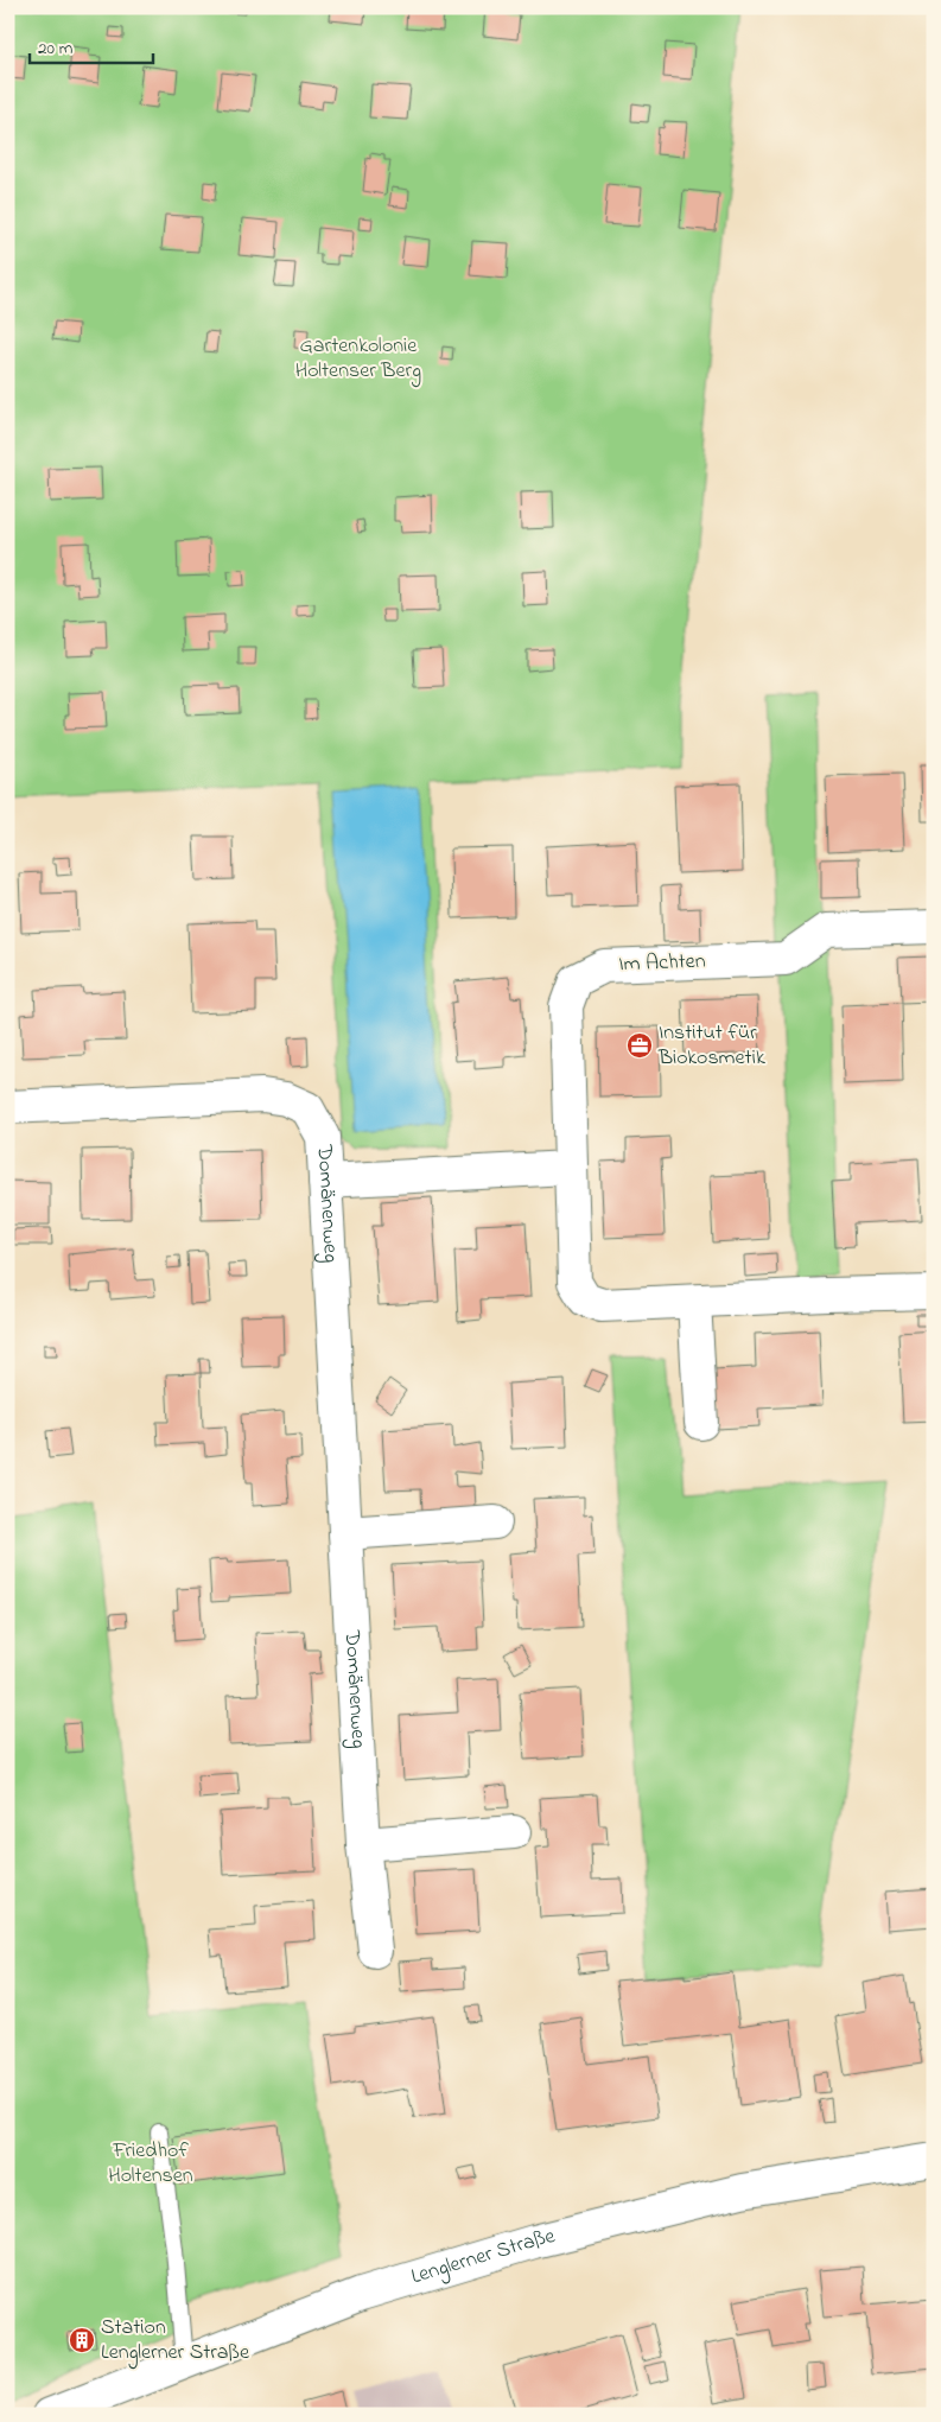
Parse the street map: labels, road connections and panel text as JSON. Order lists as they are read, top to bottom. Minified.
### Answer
{"streets":{"street":["Im Achten","Domänenweg","Lenglerner Straße"]},"parks":["Gartenkolonie Holtenser Berg","Friedhof Holtensen"],"places":{"office":["Institut für Biokosmetik"],"building":["Station Lenglerner Straße"]},"scale_bar":"20 m"}
